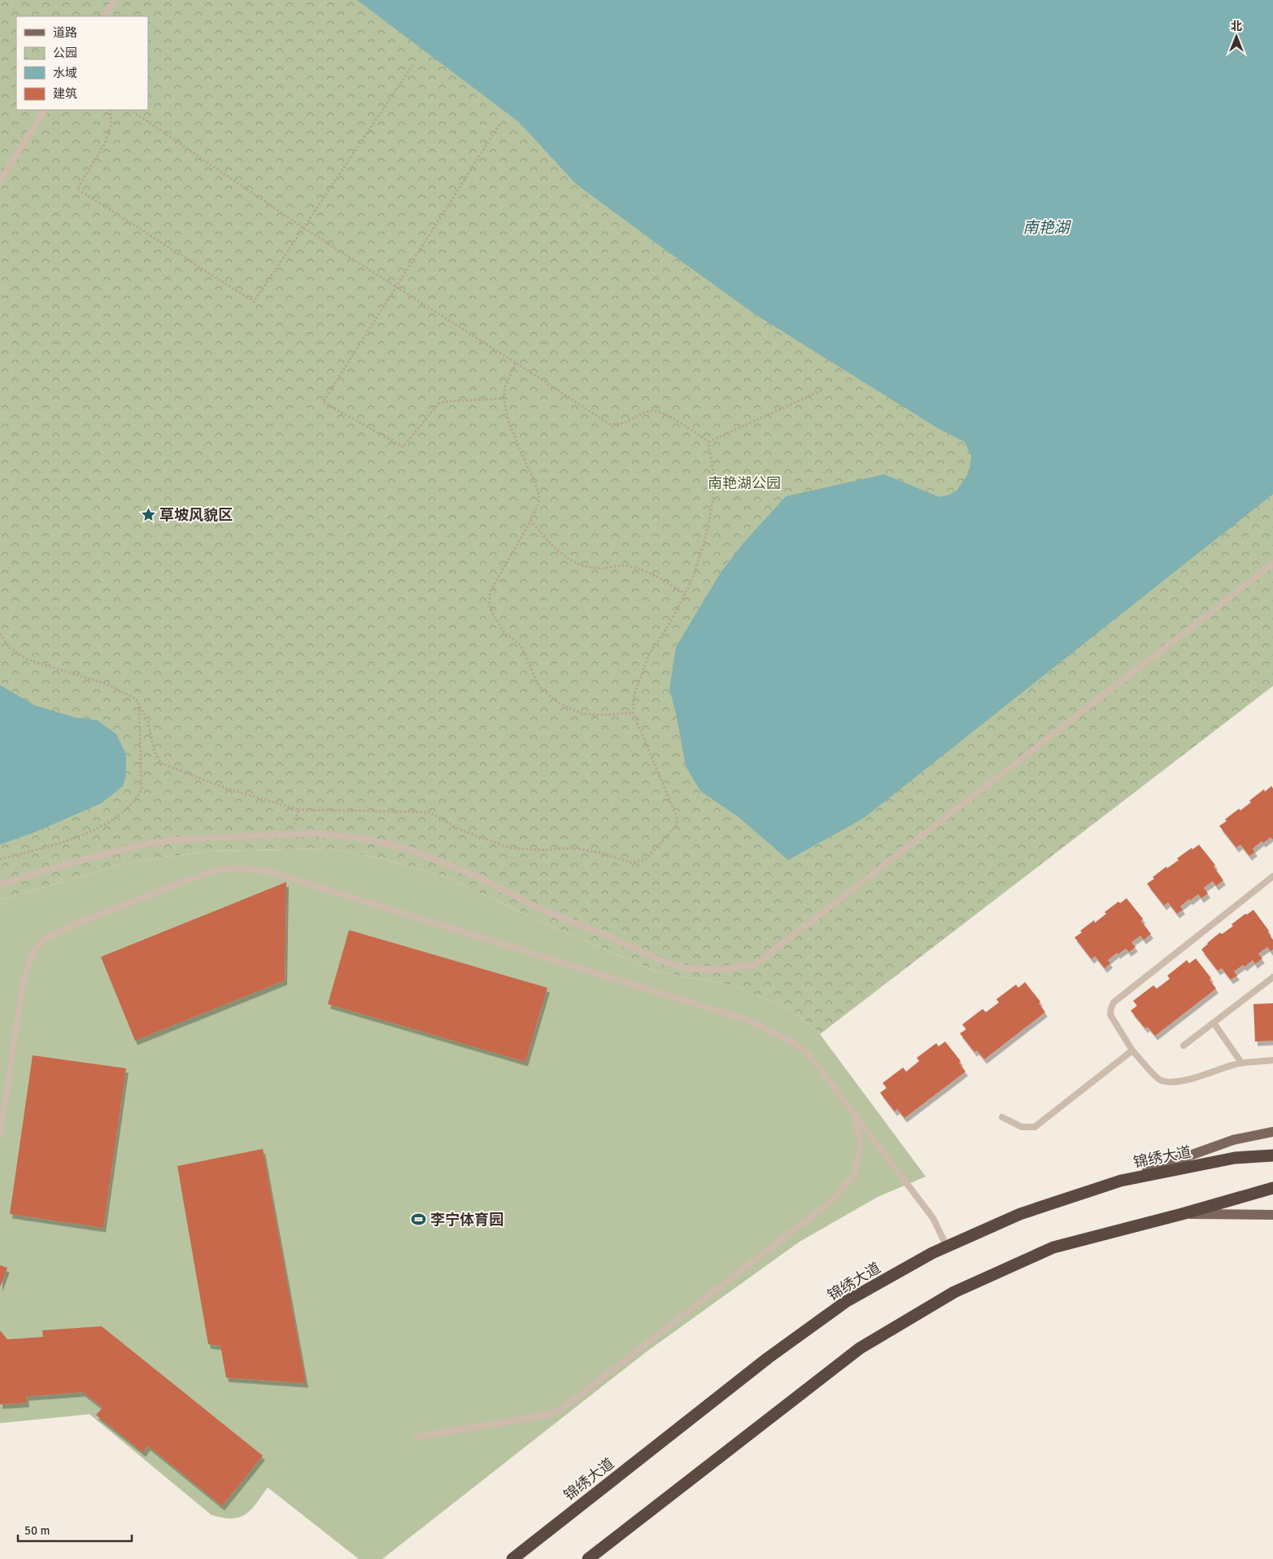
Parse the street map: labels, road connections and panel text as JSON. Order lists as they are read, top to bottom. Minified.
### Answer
{"streets":{"highway":["锦绣大道"]},"water":["南艳湖"],"parks":["南艳湖公园"],"places":{"place":["草坡风貌区"],"sports":["李宁体育园"]},"legend":["道路","公园","水域","建筑"],"scale_bar":"50 m","north":"top"}
